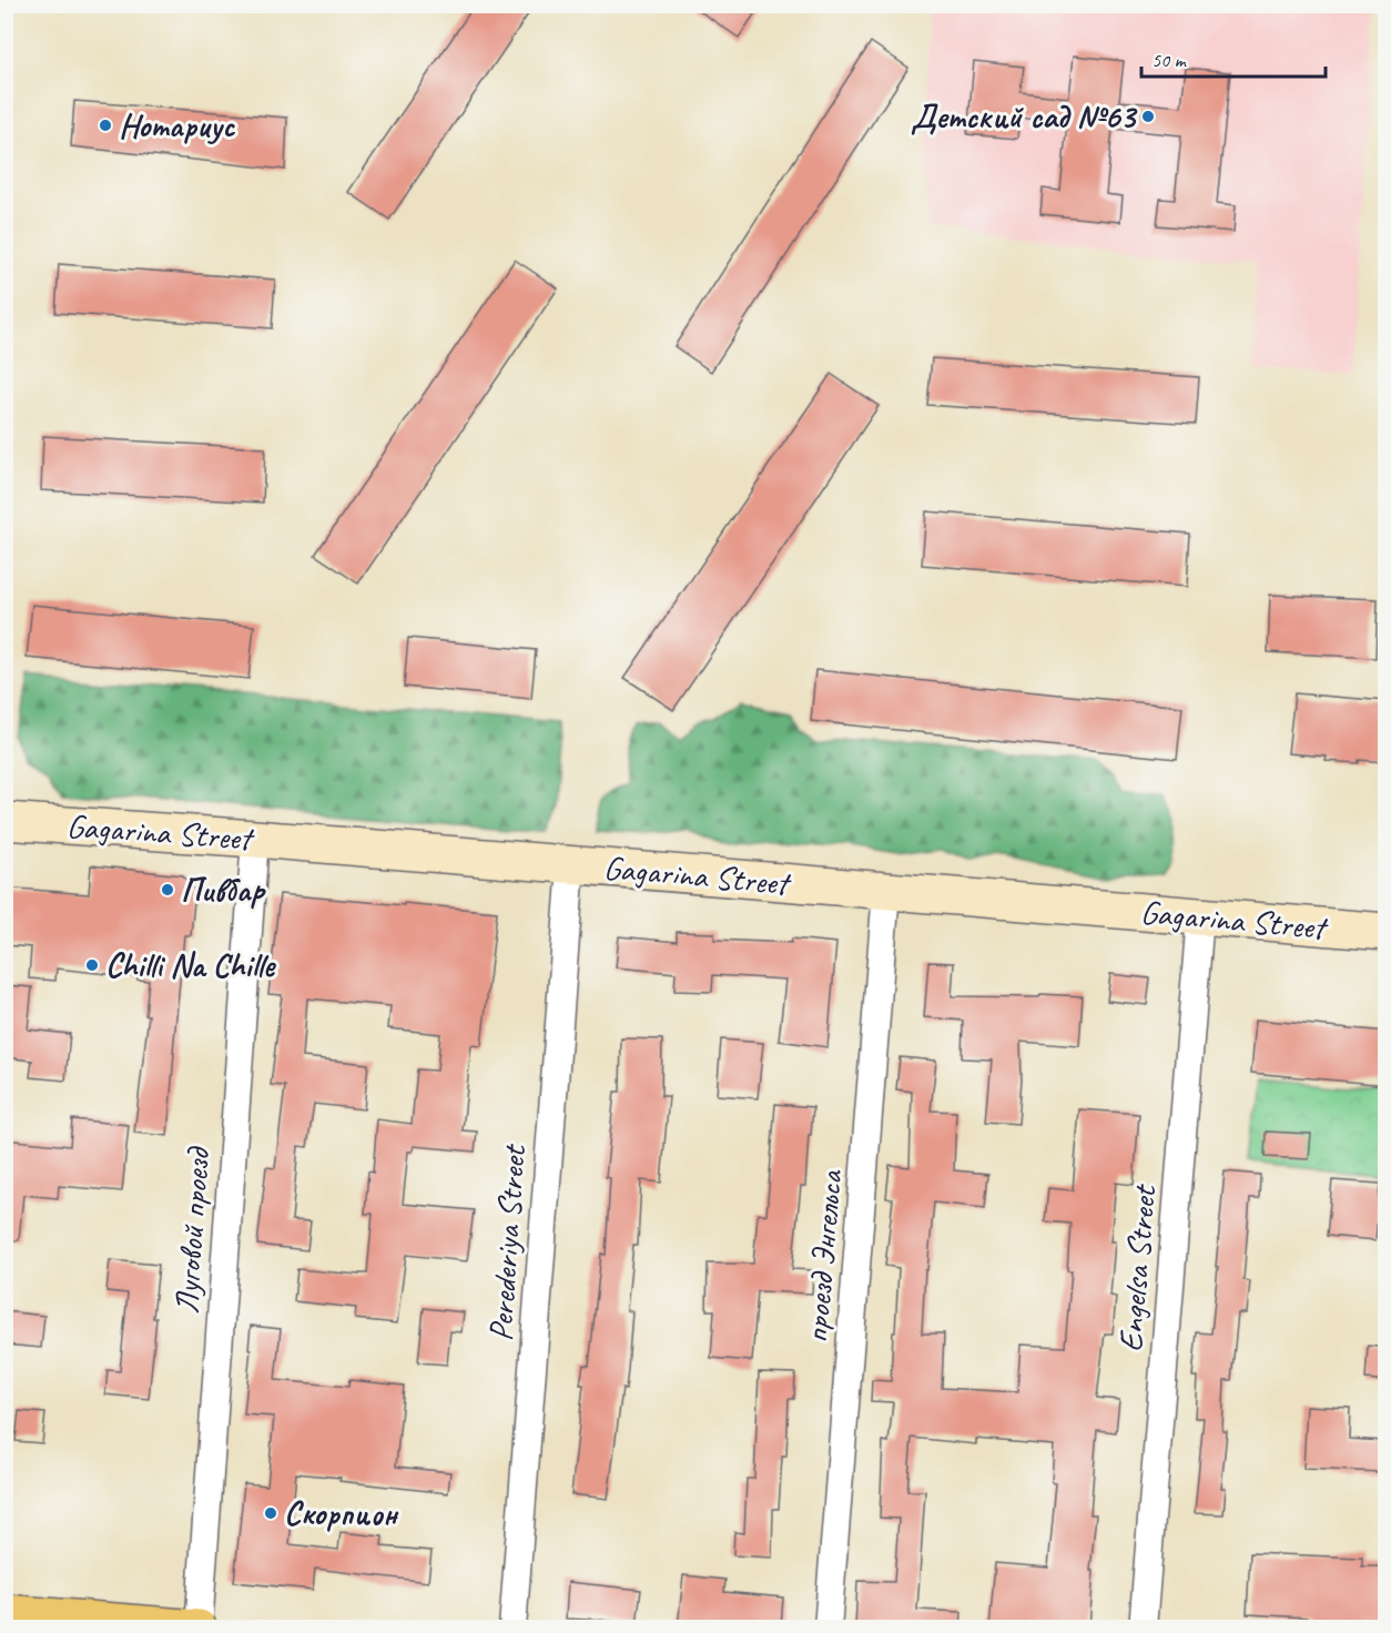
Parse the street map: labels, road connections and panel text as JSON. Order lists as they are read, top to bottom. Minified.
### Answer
{"streets":{"street":["Gagarina Street","Луговой проезд","Perederiya Street","проезд Энгельса","Engelsa Street"]},"crossings":[["Gagarina Street","Луговой проезд"],["Gagarina Street","Perederiya Street"],["Gagarina Street","проезд Энгельса"],["Gagarina Street","Engelsa Street"]],"places":["Детский сад №63","Нотариус","Пивбар","Chilli Na Chille","Скорпион"],"scale_bar":"50 m"}
